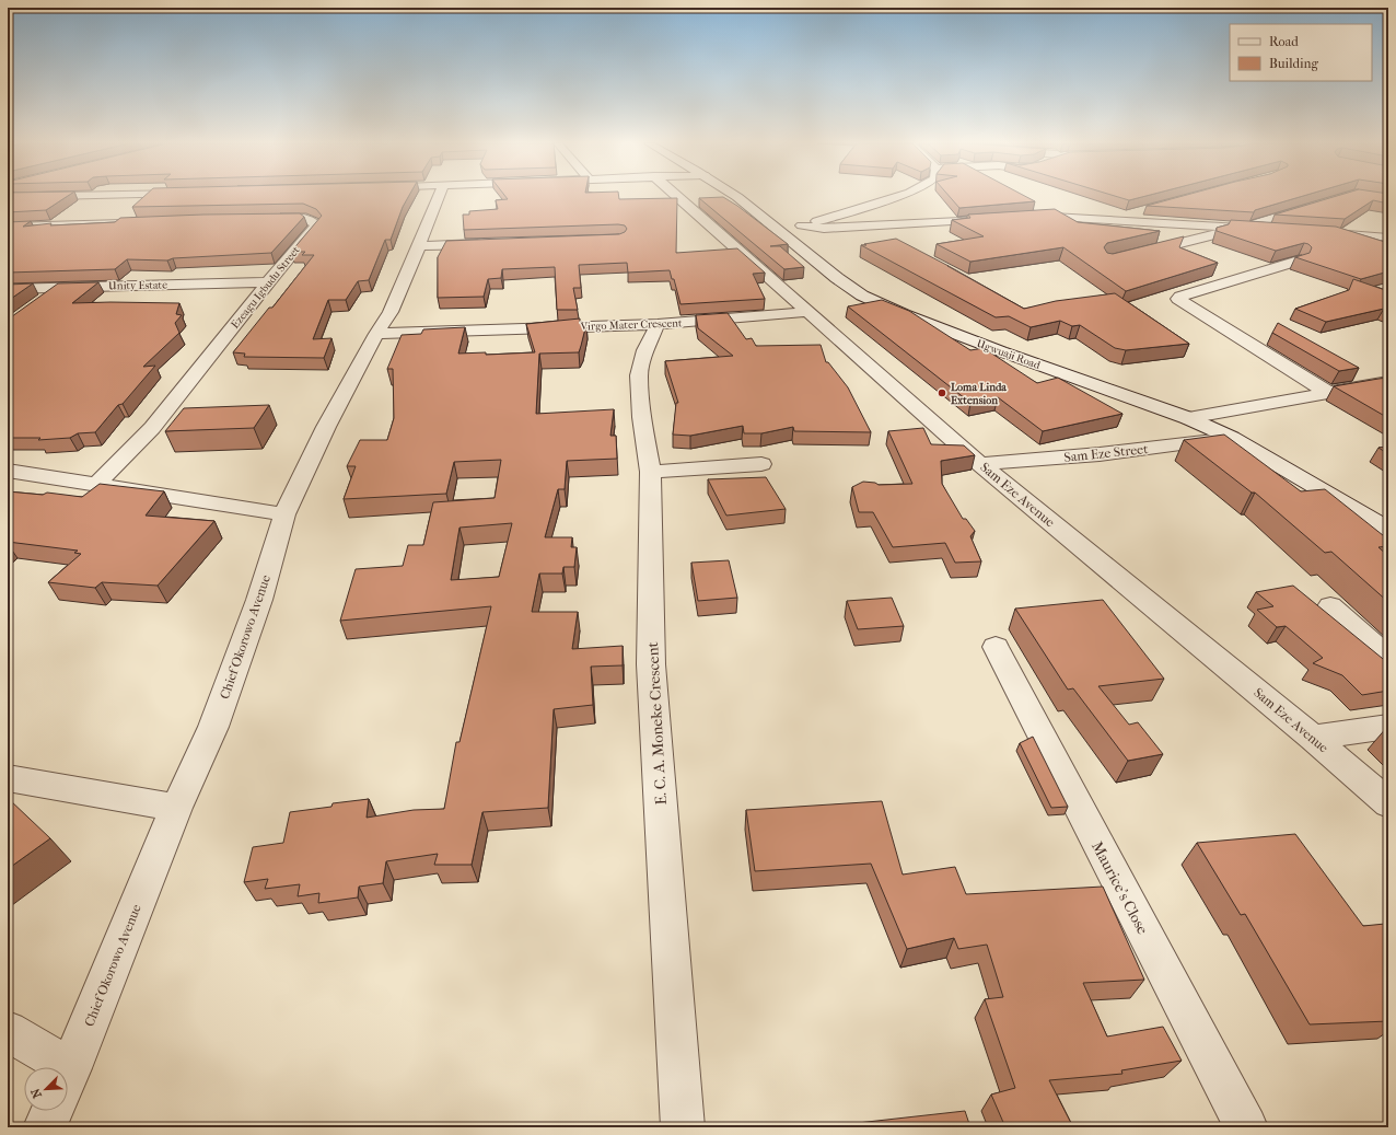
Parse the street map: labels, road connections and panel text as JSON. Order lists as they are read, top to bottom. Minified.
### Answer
{"streets":{"street":["Unity Estate","Ezeagu Igbudu Street","Virgo Mater Crescent","Ugwuaji Road","Sam Eze Street","Sam Eze Avenue","Chief Okorowo Avenue","E. C. A. Moneke Crescent","Maurice's Close"]},"crossings":[["Unity Estate","Ezeagu Igbudu Street"],["Virgo Mater Crescent","Sam Eze Avenue"],["Virgo Mater Crescent","Chief Okorowo Avenue"],["Virgo Mater Crescent","E. C. A. Moneke Crescent"],["Ugwuaji Road","Sam Eze Street"],["Sam Eze Street","Sam Eze Avenue"]],"places":["Loma Linda Extension"],"legend":["Road","Building"],"north":"bottom left"}
